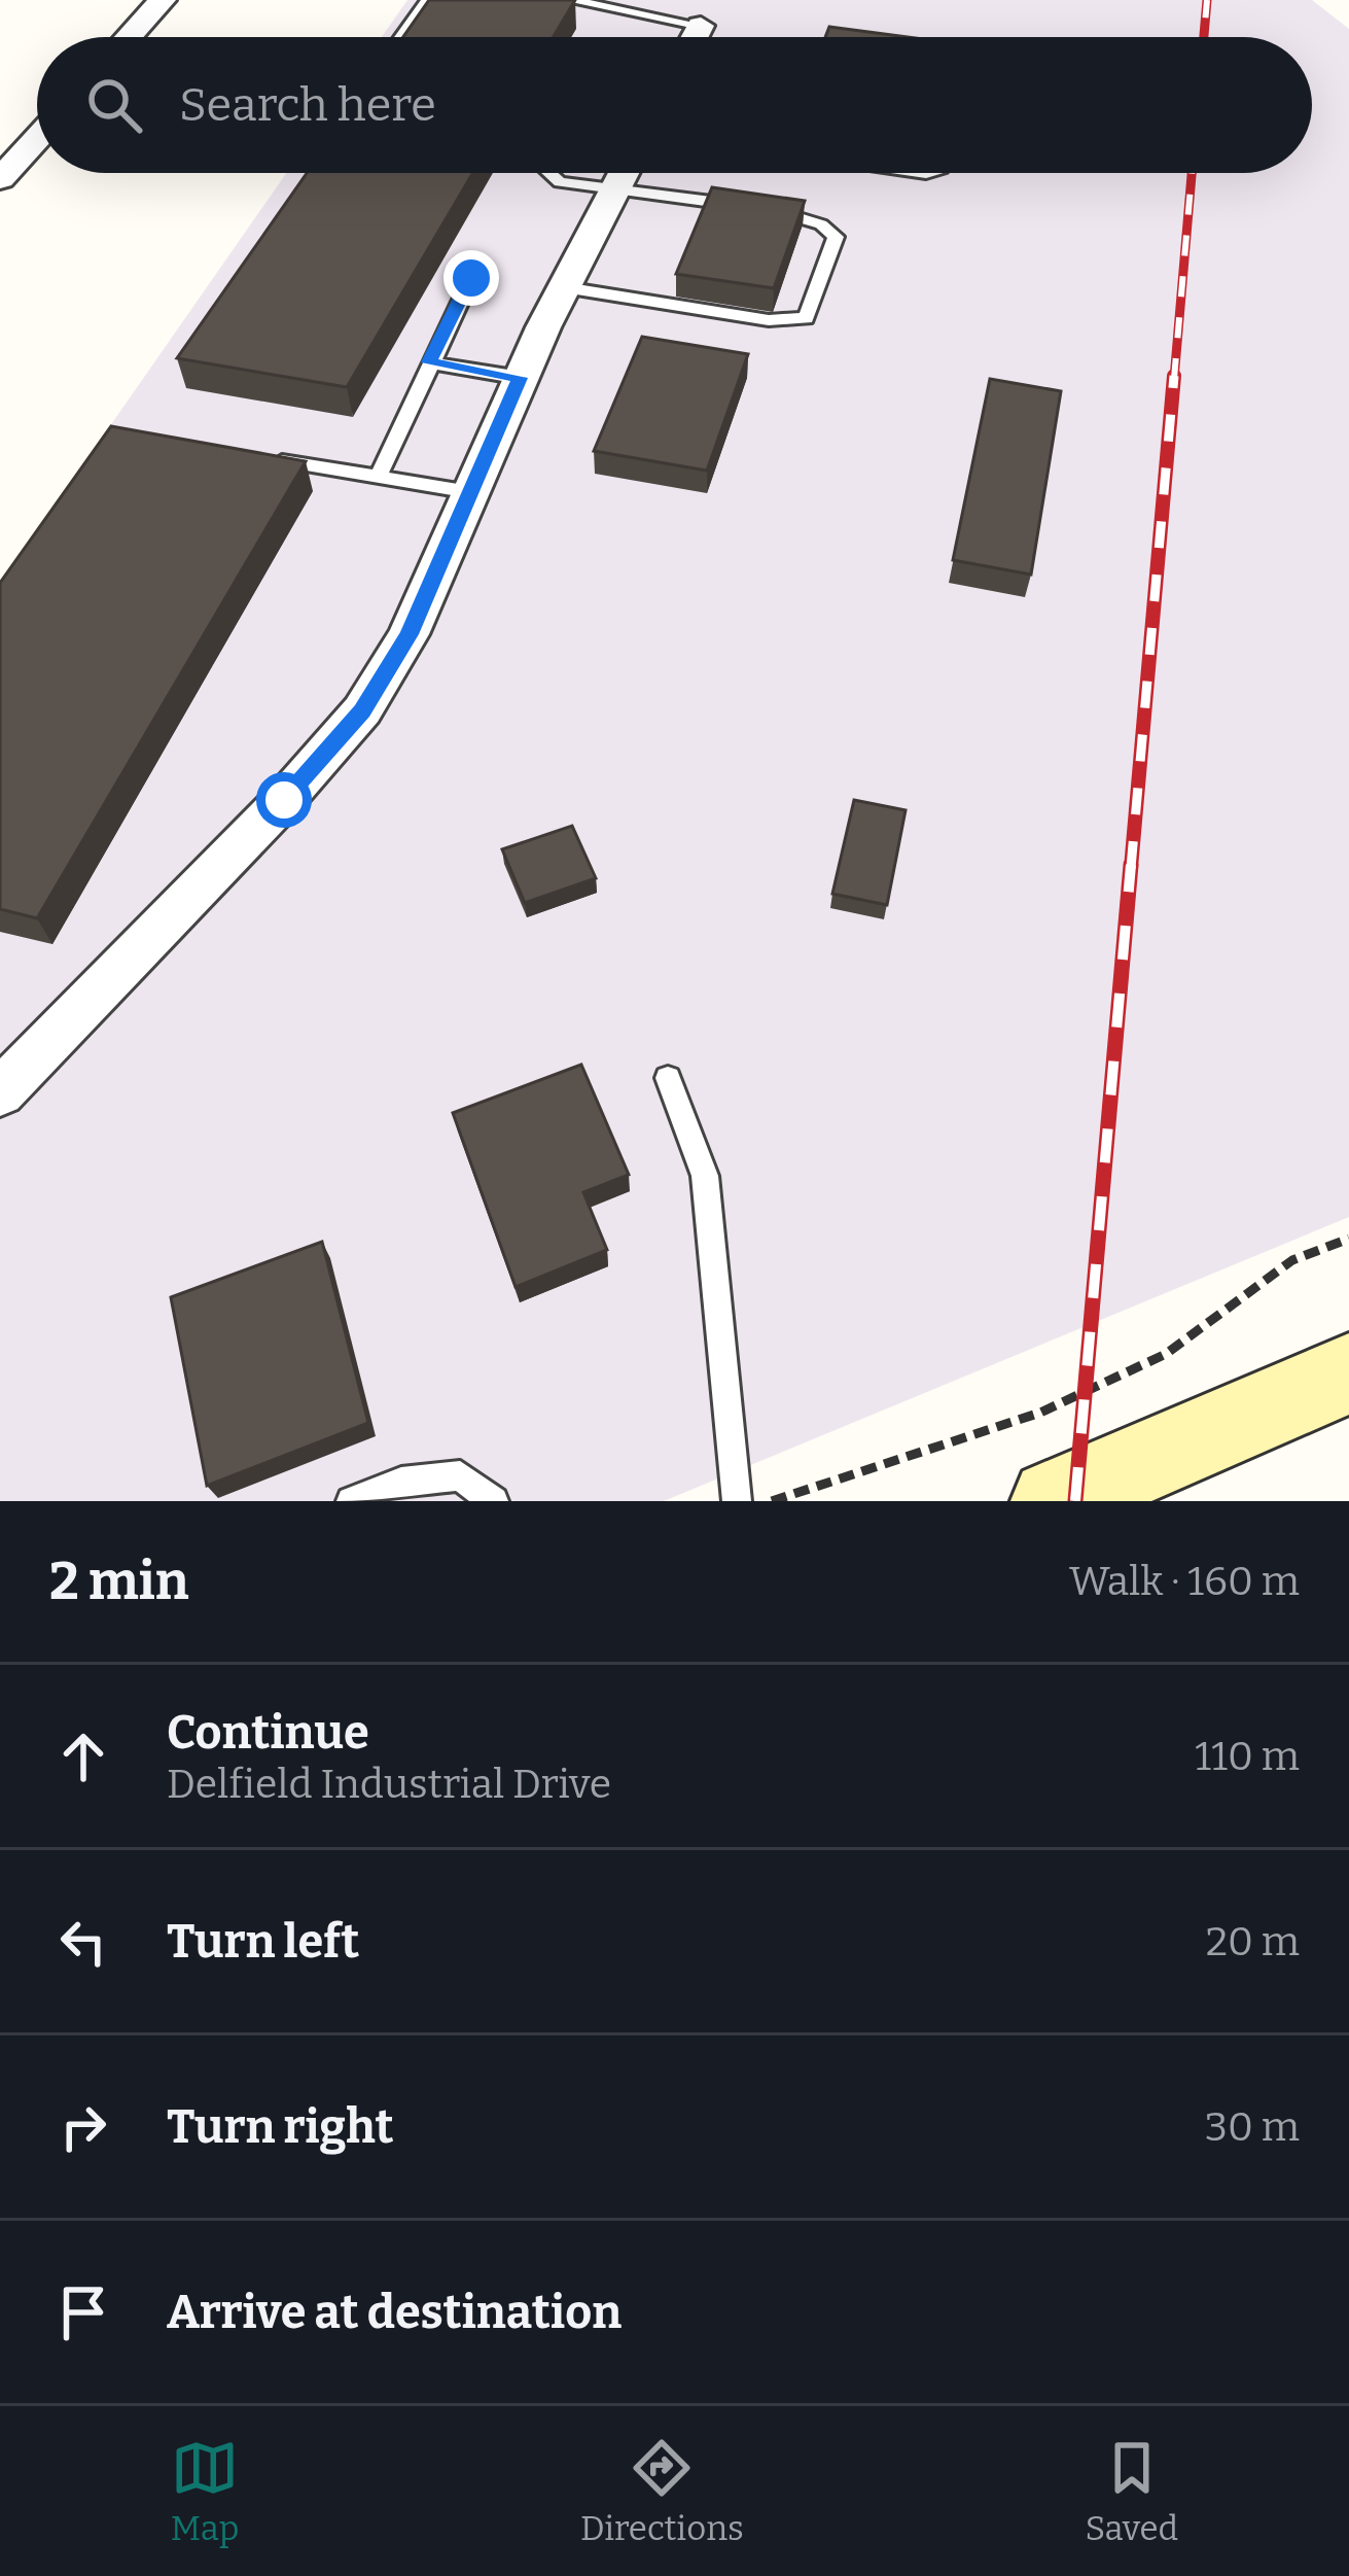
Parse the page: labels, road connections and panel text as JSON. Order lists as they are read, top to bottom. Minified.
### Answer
{"page":{"search":"Search here","heading":["2 min","Walk · 160 m"],"list":[["Continue","Delfield Industrial Drive","110 m"],["Turn left","20 m"],["Turn right","30 m"],"Arrive at destination"],"nav":["Map","Directions","Saved"]}}
